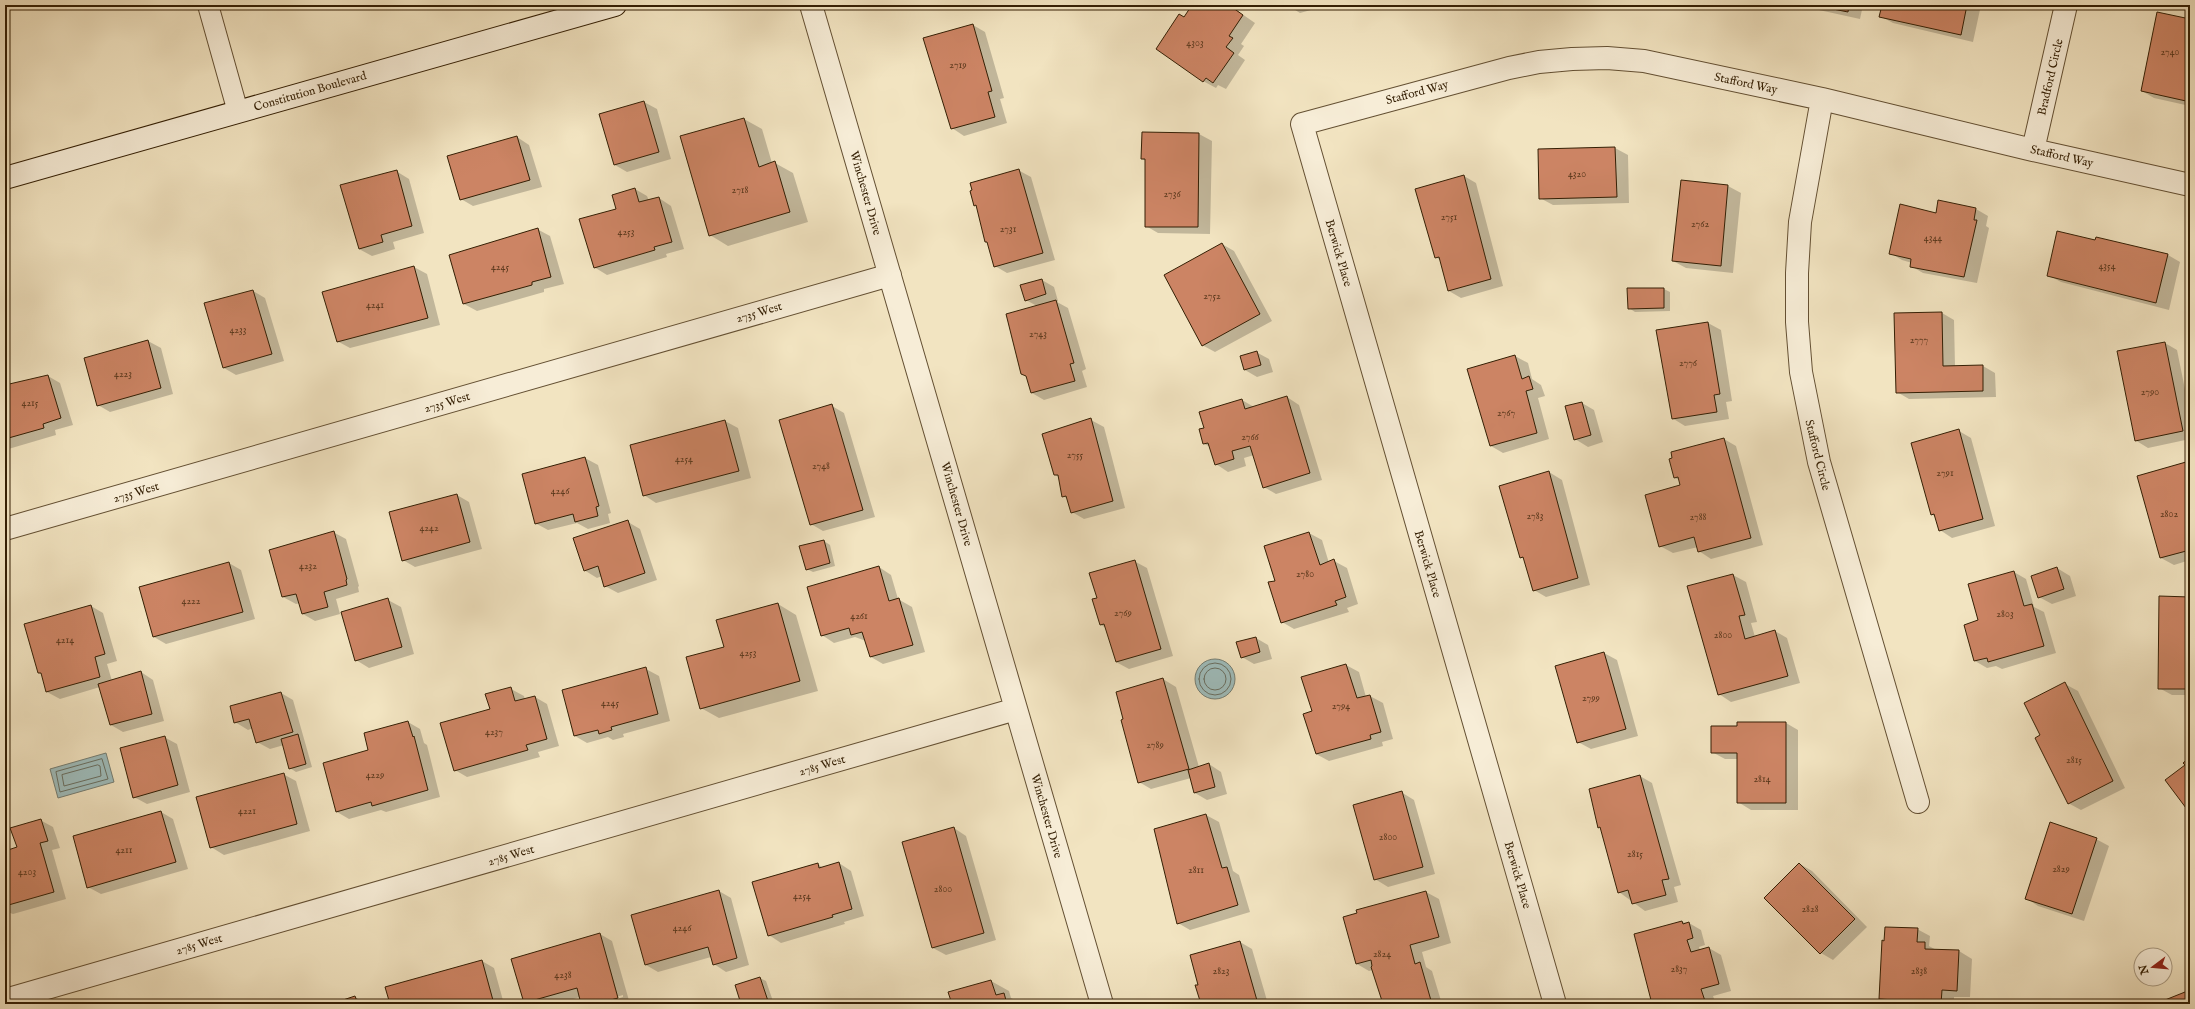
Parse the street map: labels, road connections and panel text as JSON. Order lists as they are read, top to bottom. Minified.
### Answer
{"streets":{"street":["Bradford Circle","Stafford Way","Constitution Boulevard","Winchester Drive","Berwick Place","2735 West","Stafford Circle","2785 West"]},"crossings":[["Bradford Circle","Stafford Way"],["Stafford Way","Berwick Place"],["Stafford Way","Stafford Circle"],["Winchester Drive","2735 West"],["Winchester Drive","2785 West"]],"house_numbers":["4303","2740","2719","4320","2718","2736","2751","2762","2731","4253","4344","4354","4245","2752","4241","4233","2743","2777","2776","4223","2790","4215","2767","2766","2755","4254","2748","2791","4246","2802","2783","2788","4242","4232","2780","4222","2769","2803","4261","2800","4214","4253","2799","4245","2794","4237","2789","2815","4229","2814","4221","2800","4211","2815","2829","2811","4203","2800","4254","2828","4246","2824","2837","2823","2838","4238"],"north":"left"}
